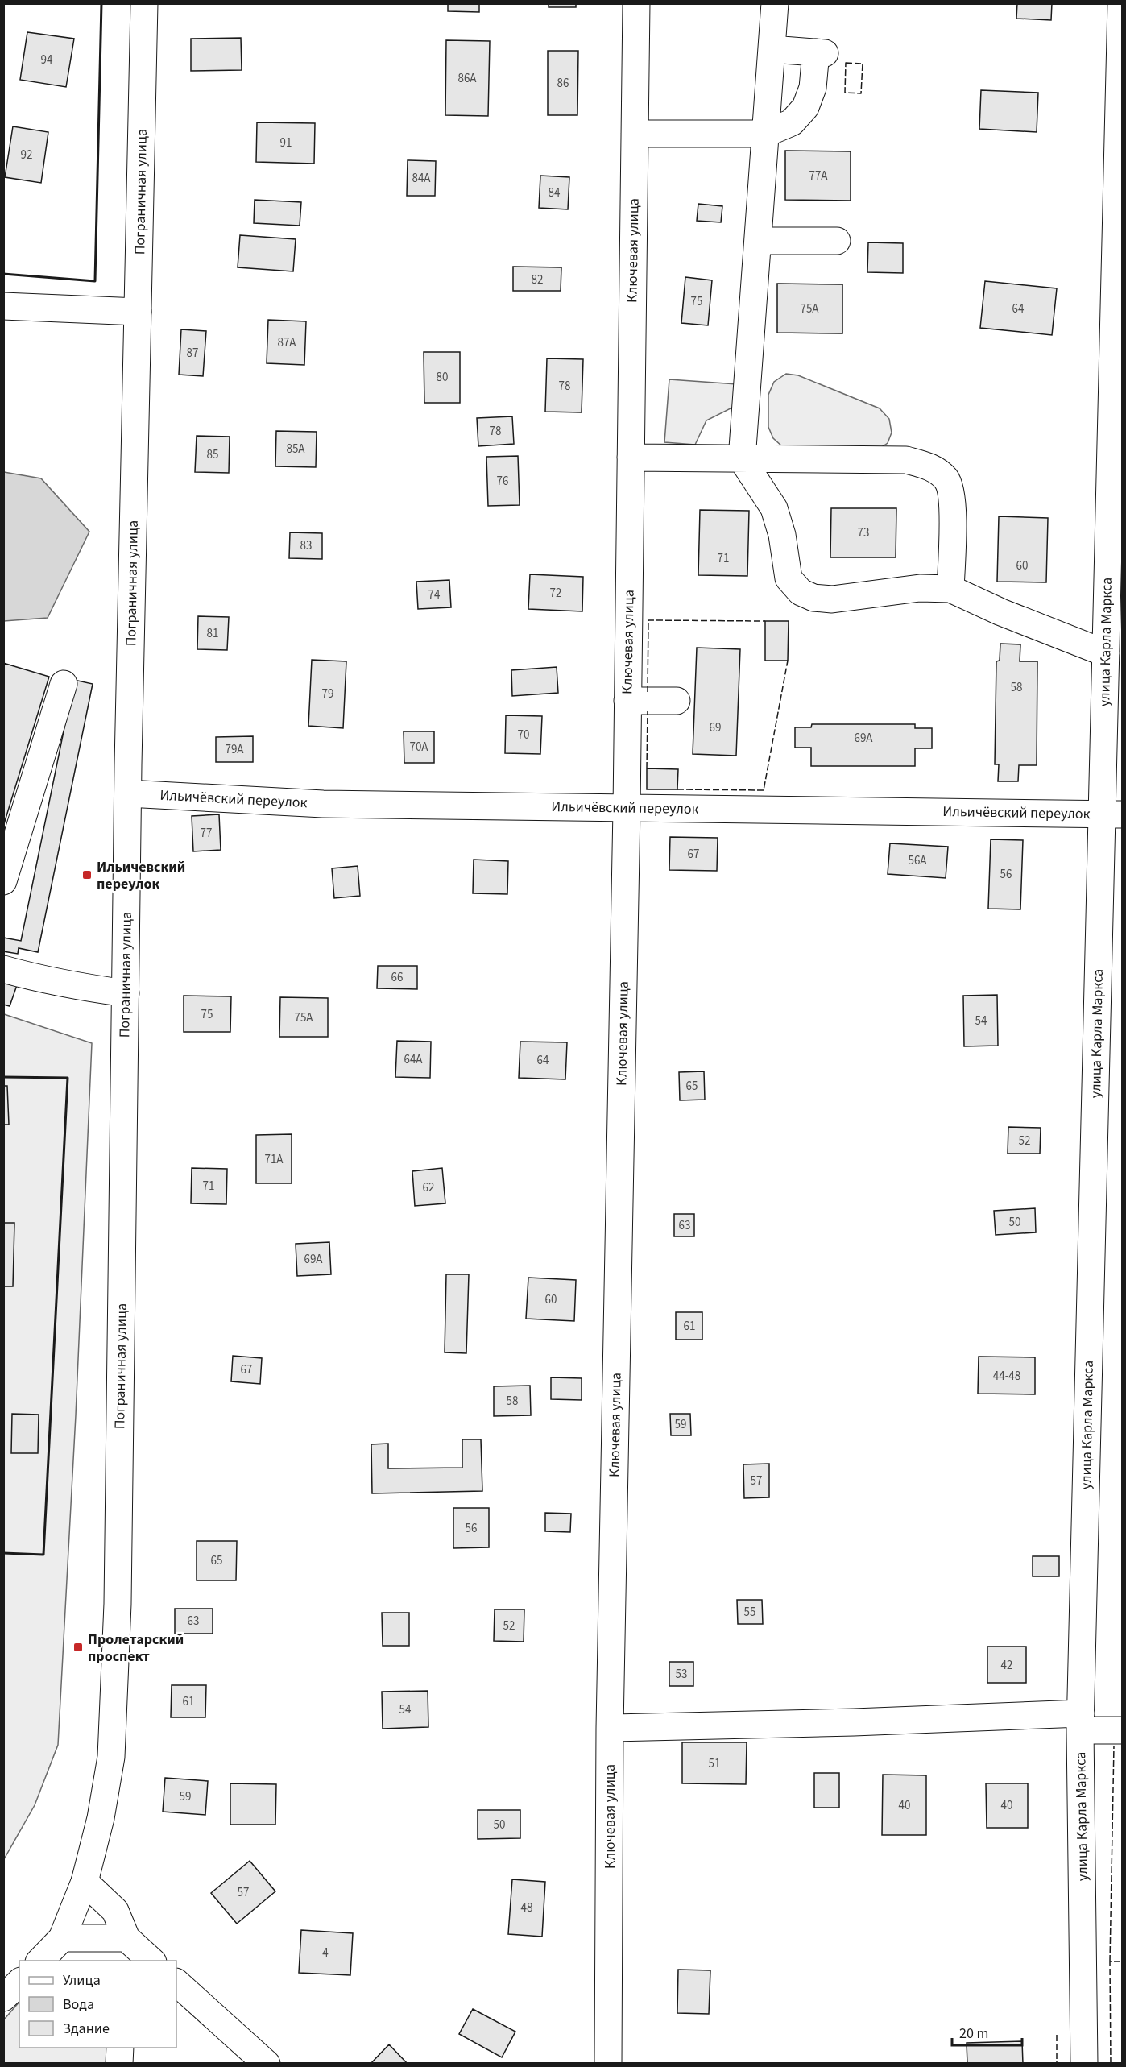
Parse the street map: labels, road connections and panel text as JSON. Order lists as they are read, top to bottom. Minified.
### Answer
{"streets":{"street":["Пограничная улица","Ключевая улица","улица Карла Маркса","Ильичёвский переулок"]},"crossings":[["Пограничная улица","Ильичёвский переулок"],["Ключевая улица","Ильичёвский переулок"],["улица Карла Маркса","Ильичёвский переулок"]],"places":{"transit":["Ильичевский переулок","Пролетарский проспект"]},"house_numbers":["94","86А","86","91","92","77А","84А","84","82","75","75А","64","87А","87","80","78","78","85А","85","76","73","83","71","60","72","74","81","58","79","69","70","69А","70А","79А","77","67","56А","56","66","75","75А","54","64А","64","65","52","71А","71","62","50","63","69А","60","61","67","44-48","58","59","57","56","65","55","63","52","42","53","61","54","51","59","40","40","50","57","48","4"],"legend":["Улица","Вода","Здание"],"scale_bar":"20 m"}
